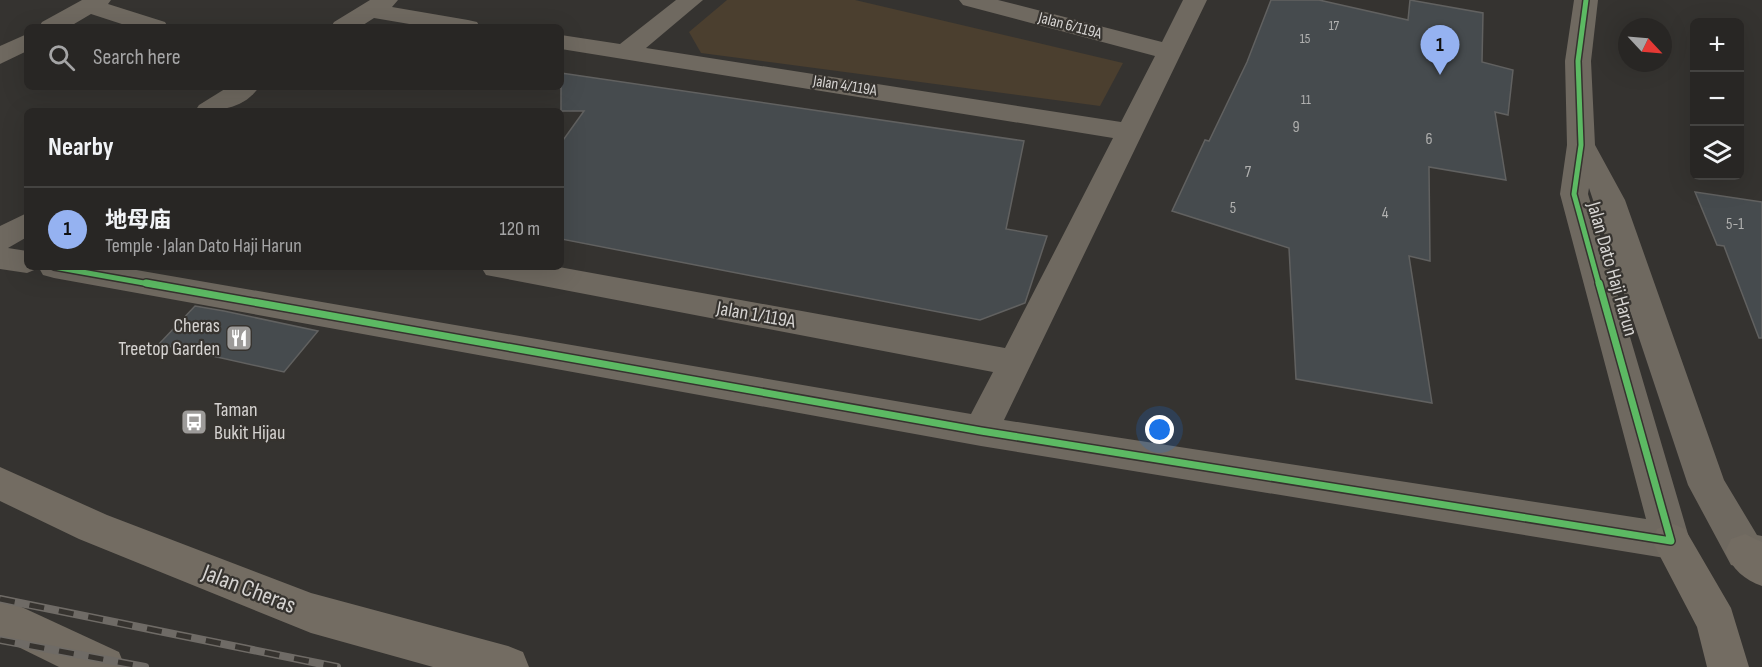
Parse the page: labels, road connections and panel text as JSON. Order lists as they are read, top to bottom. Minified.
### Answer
{"streets":{"highway":["Jalan Cheras"],"street":["Jalan 6/119A","Jalan 4/119A","Jalan Dato Haji Harun","Jalan 1/119A"]},"places":{"restaurant":["Cheras Treetop Garden"],"bus stop":["Taman Bukit Hijau"]},"house_numbers":["17","15","11","9","6","7","5","4","5-1"],"north":"bottom right","page":{"map_buttons":["+","−"],"search":"Search here","pins":"1","heading":"Nearby","list":[{"mark":"1","name":"地母庙","note":"Temple · Jalan Dato Haji Harun","value":"120 m"}]}}
